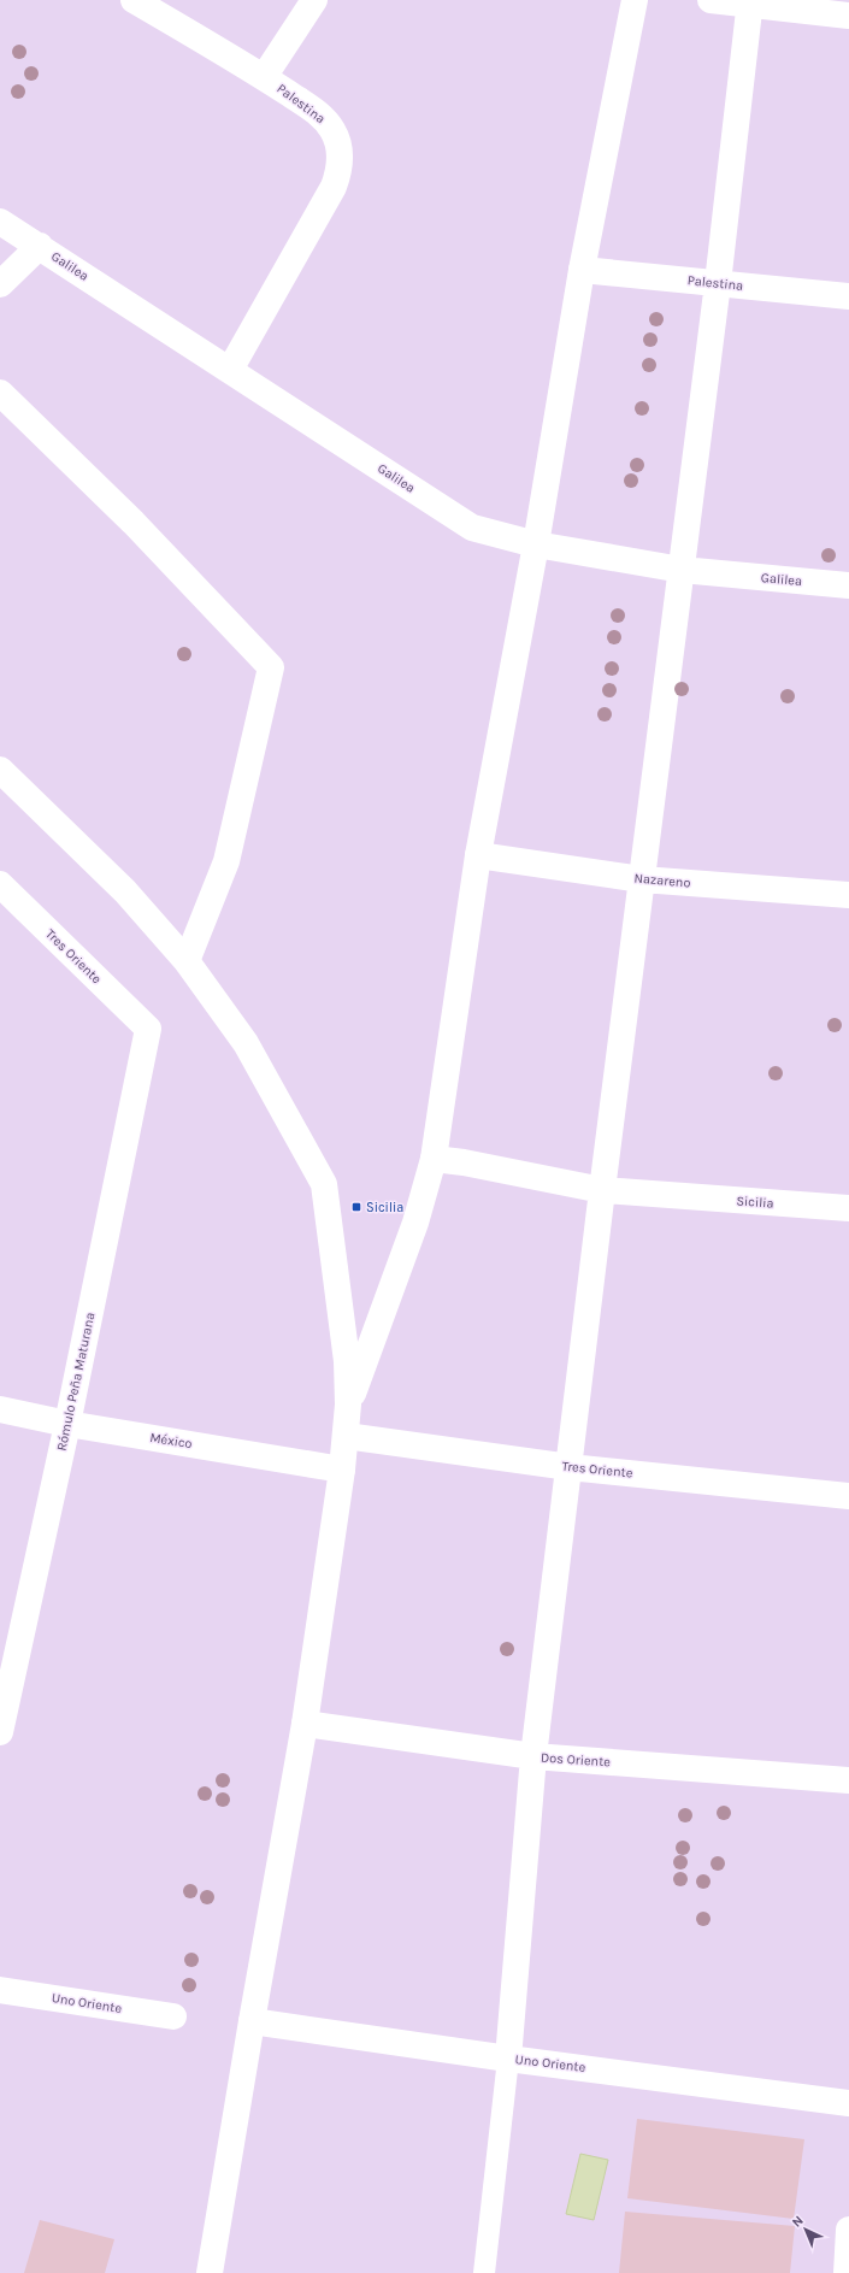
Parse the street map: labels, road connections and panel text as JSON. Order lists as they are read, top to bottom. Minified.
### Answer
{"streets":{"street":["Palestina","Galilea","Nazareno","Tres Oriente","Sicilia","Rómulo Peña Maturana","México","Dos Oriente","Uno Oriente"]},"crossings":[["Palestina","Galilea"],["Tres Oriente","Rómulo Peña Maturana"],["Rómulo Peña Maturana","México"]],"places":{"transit":["Sicilia"]},"north":"top left"}
